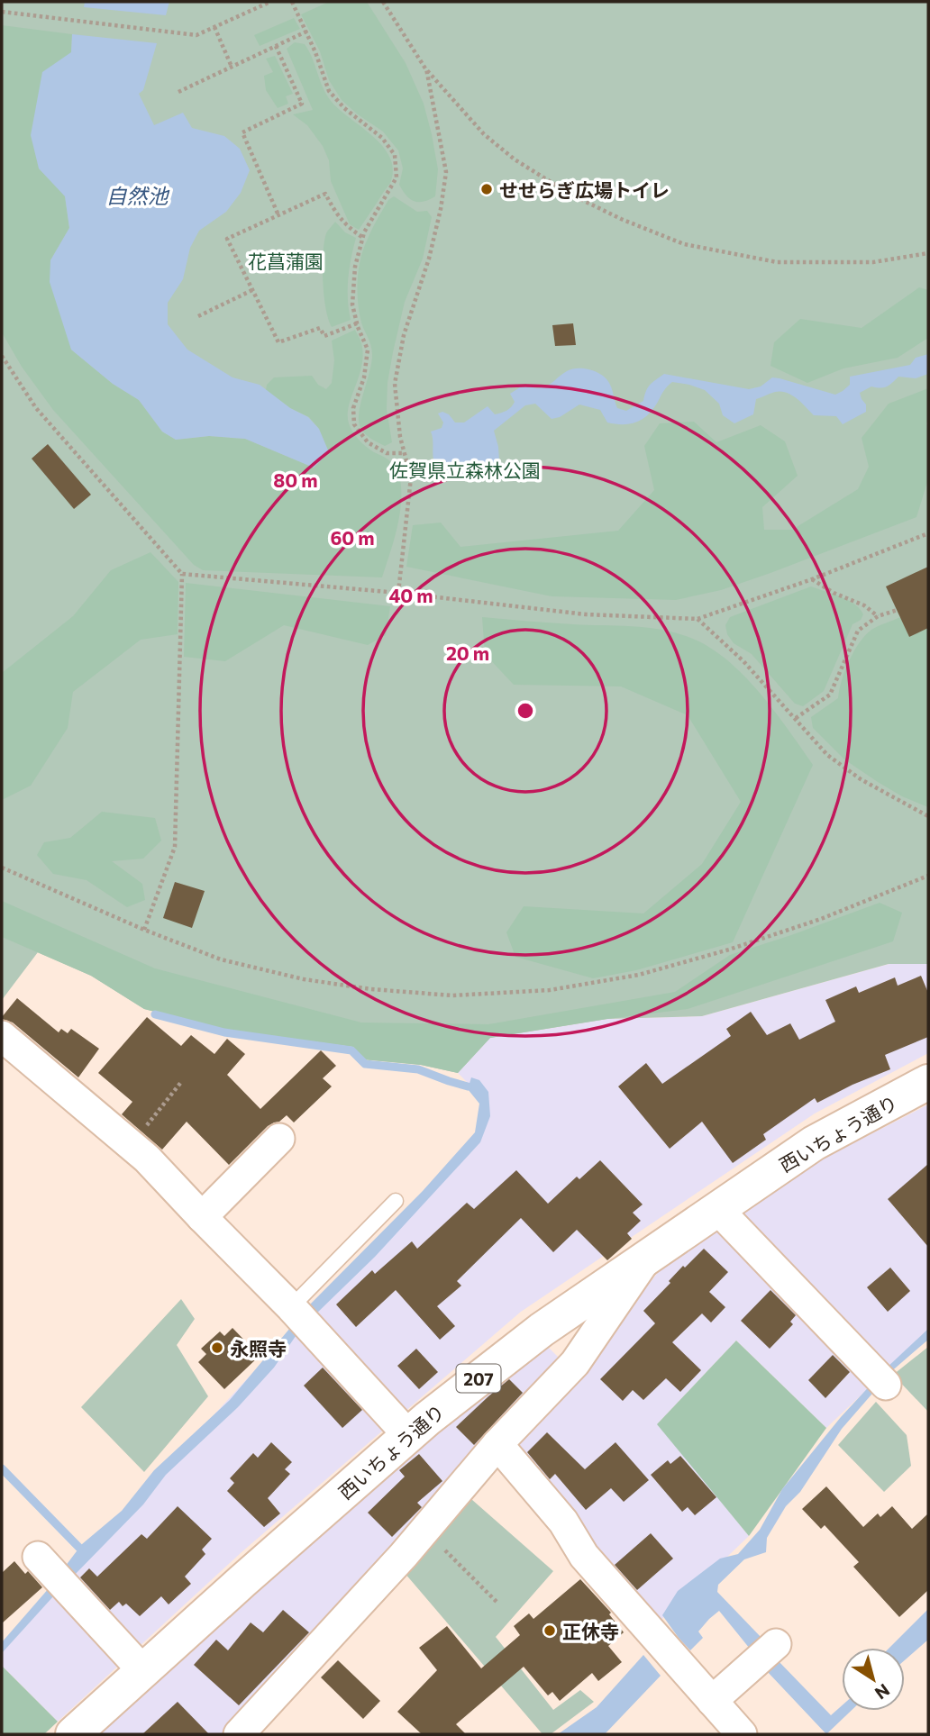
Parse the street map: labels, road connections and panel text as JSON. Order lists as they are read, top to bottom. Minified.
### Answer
{"streets":{"highway":["西いちょう通り","207"]},"water":["自然池"],"parks":["花菖蒲園","佐賀県立森林公園"],"places":["せせらぎ広場トイレ","永照寺","正休寺"],"north":"bottom right","rings":["80 m","60 m","40 m","20 m"]}
